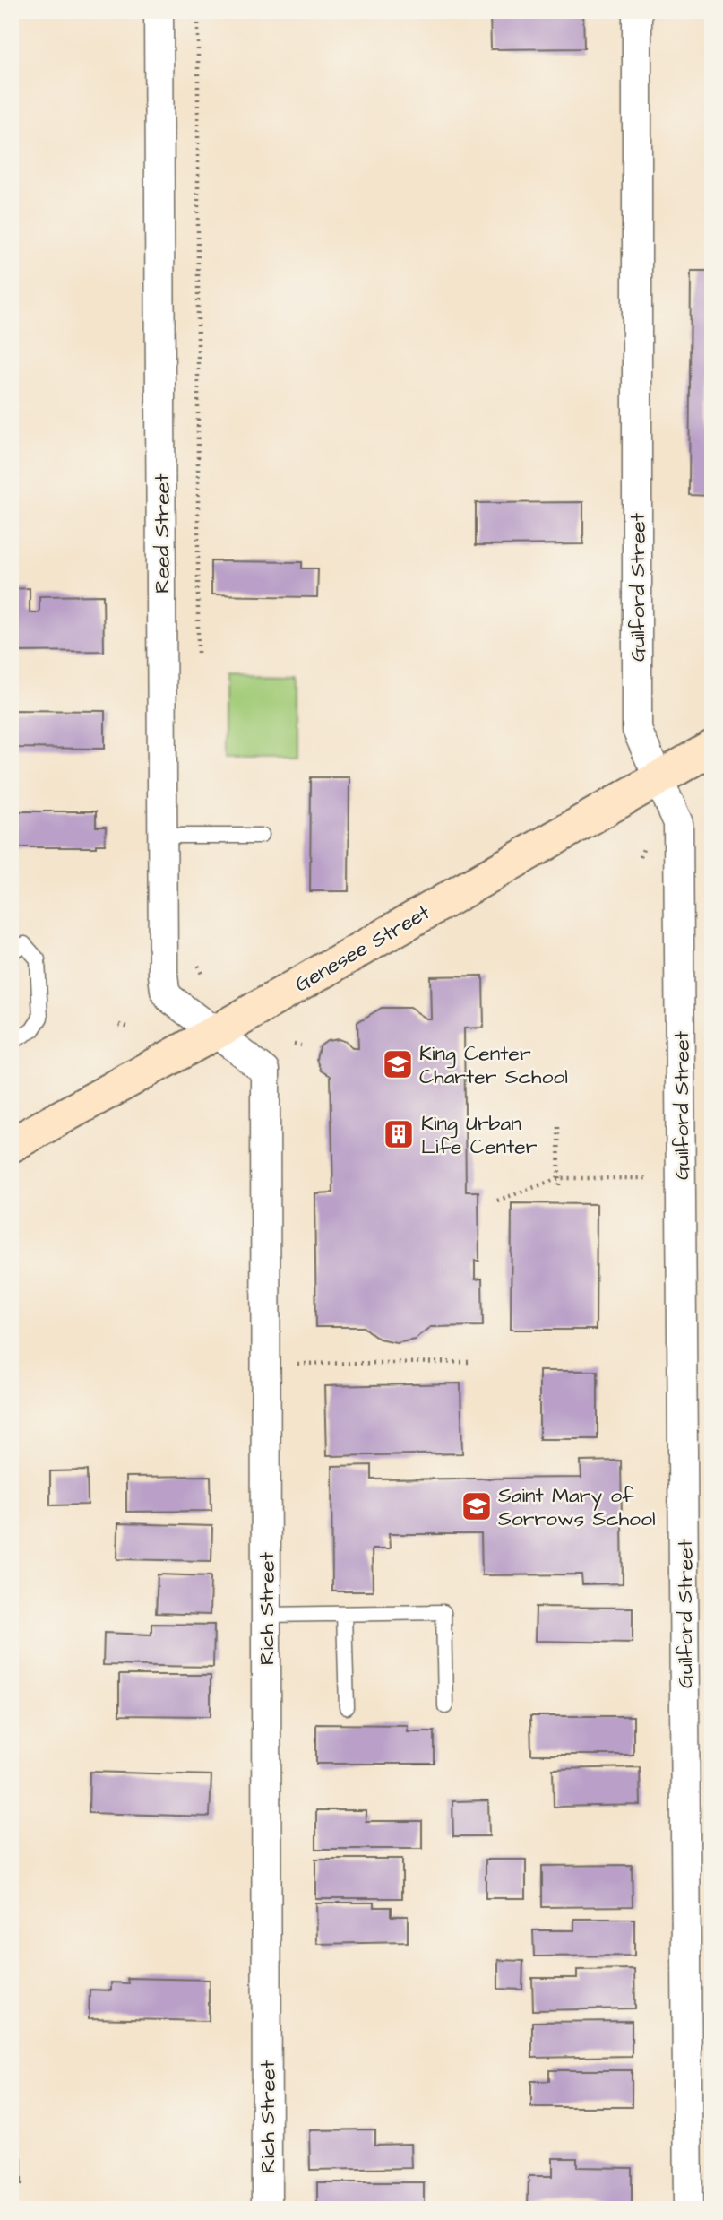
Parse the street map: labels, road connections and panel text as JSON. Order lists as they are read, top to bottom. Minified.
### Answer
{"streets":{"main road":["Genesee Street"],"street":["Reed Street","Guilford Street","Rich Street"]},"crossings":[["Reed Street","Genesee Street"],["Reed Street","Rich Street"],["Guilford Street","Genesee Street"],["Genesee Street","Rich Street"]],"places":{"school or university":["King Center Charter School","Saint Mary of Sorrows School"],"building":["King Urban Life Center"]}}
